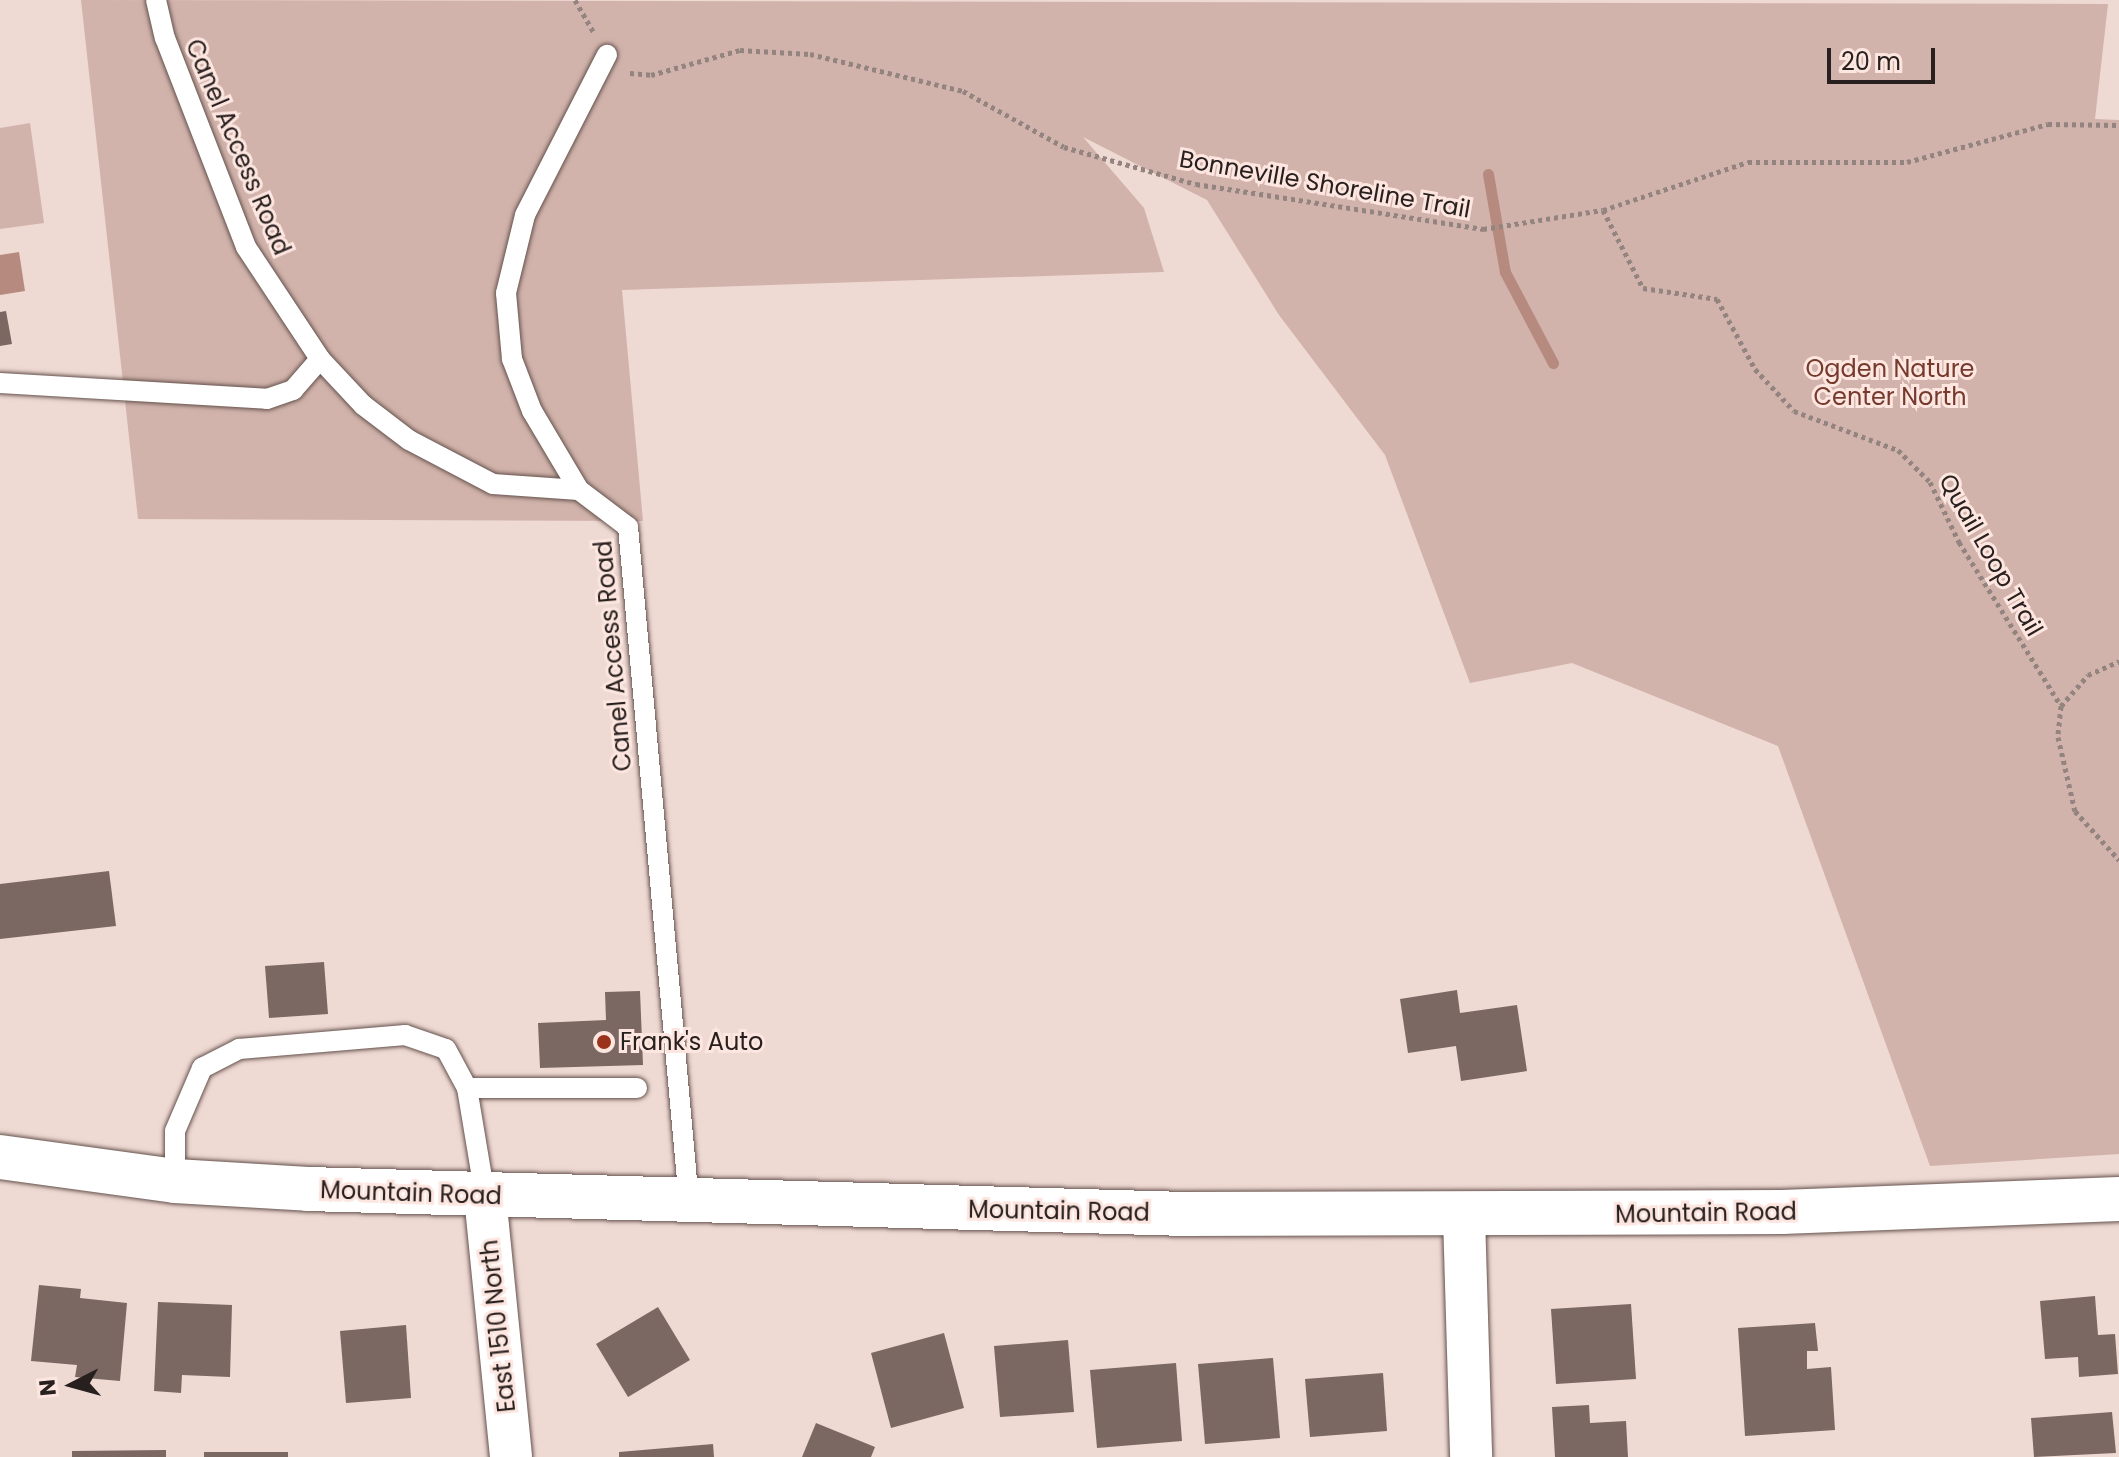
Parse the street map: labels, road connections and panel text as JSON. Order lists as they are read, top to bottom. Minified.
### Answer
{"streets":{"street":["Mountain Road","East 1510 North"],"lane":["Canel Access Road"],"path":["Bonneville Shoreline Trail","Quail Loop Trail"]},"crossings":[["Canel Access Road","Mountain Road"],["Bonneville Shoreline Trail","Quail Loop Trail"],["Mountain Road","East 1510 North"]],"parks":["Ogden Nature Center North"],"places":["Frank's Auto"],"scale_bar":"20 m","north":"left"}
